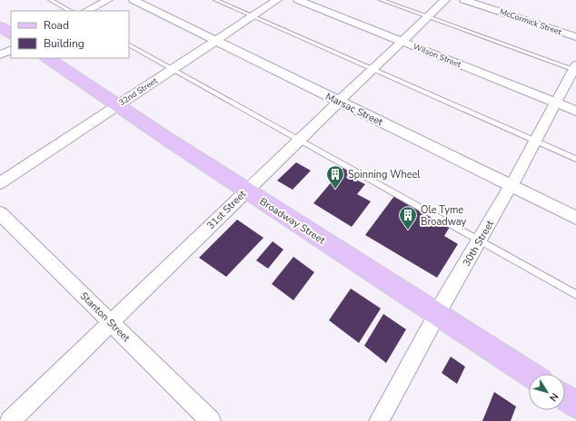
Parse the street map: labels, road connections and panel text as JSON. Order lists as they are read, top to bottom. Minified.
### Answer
{"streets":{"main road":["Broadway Street"],"street":["McCormick Street","Wilson Street","32nd Street","Marsac Street","31st Street","30th Street","Stanton Street"]},"crossings":[["Wilson Street","31st Street"],["Wilson Street","30th Street"],["32nd Street","Marsac Street"],["32nd Street","Broadway Street"],["Marsac Street","31st Street"],["Marsac Street","30th Street"],["31st Street","Broadway Street"],["31st Street","Stanton Street"],["Broadway Street","30th Street"]],"places":{"building":["Spinning Wheel","Ole Tyme Broadway"]},"legend":["Road","Building"],"north":"bottom right"}
